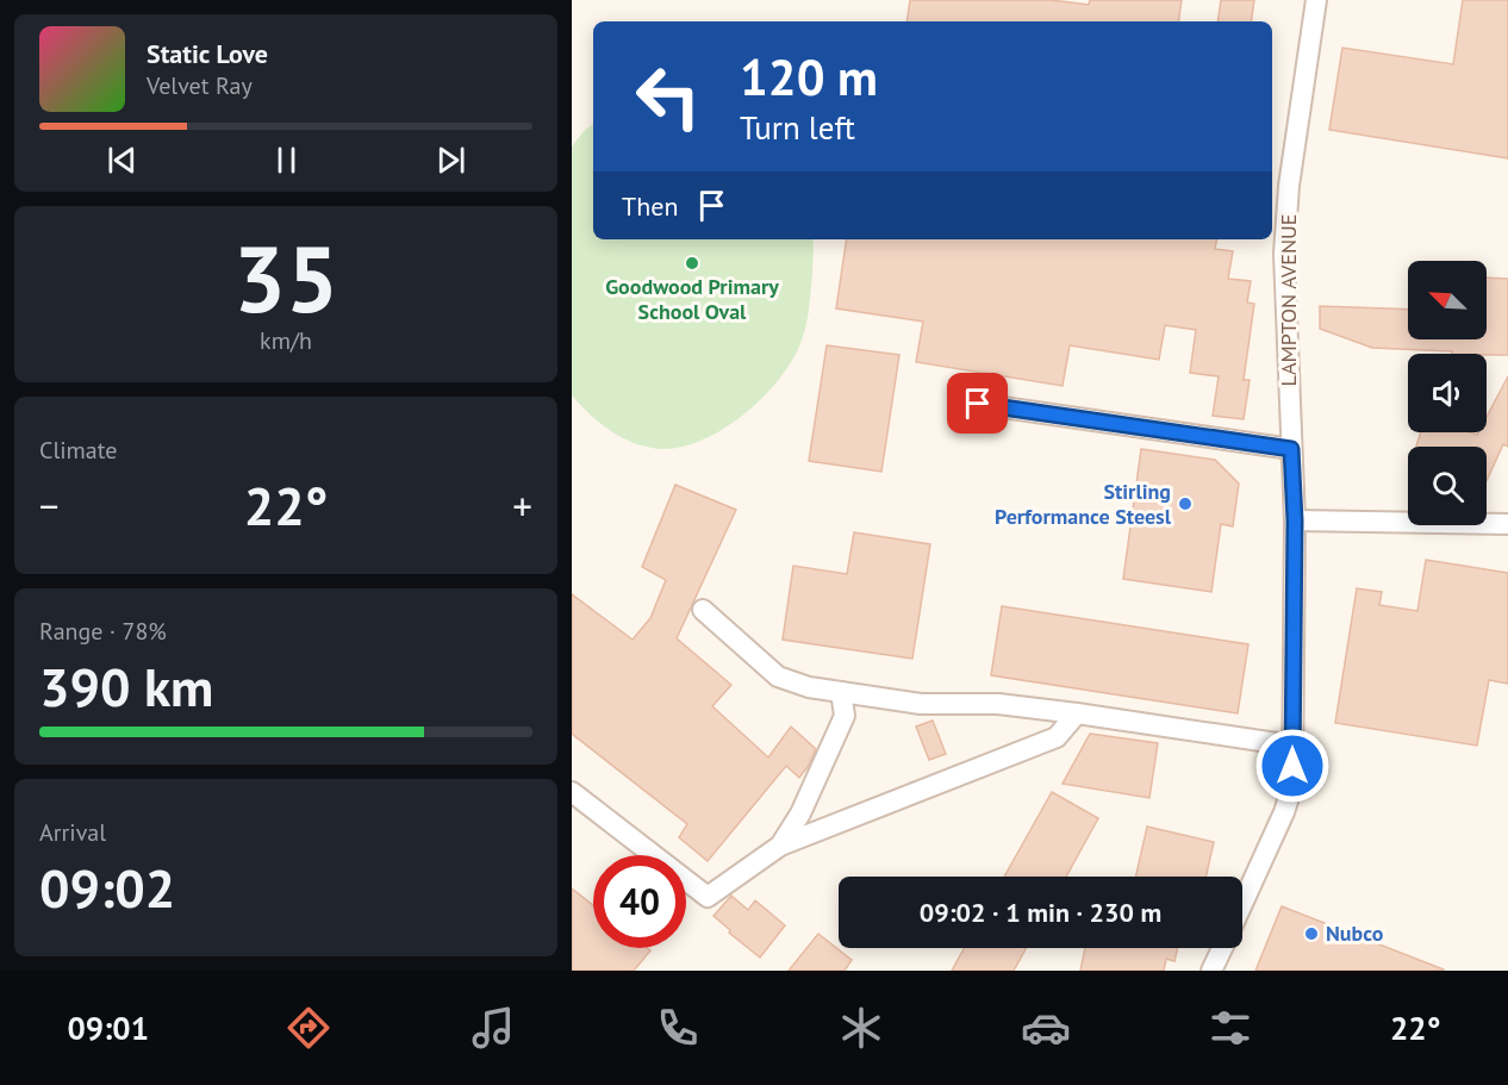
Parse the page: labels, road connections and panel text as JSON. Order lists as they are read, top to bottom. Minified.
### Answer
{"streets":{"street":["LAMPTON AVENUE"]},"places":["Goodwood Primary School Oval","Stirling Performance Steesl","Nubco"],"north":"top left","page":{"turn":["120 m","Turn left"],"song":["Static Love","Velvet Ray"],"then":"Then","tile":[["35","km/h"],"Climate",["Range · 78%","390 km"],["Arrival","09:02"]],"heat":["−","22°","+"],"limit":"40","trip":"09:02 · 1 min · 230 m","tabs":["09:01","22°"]}}
